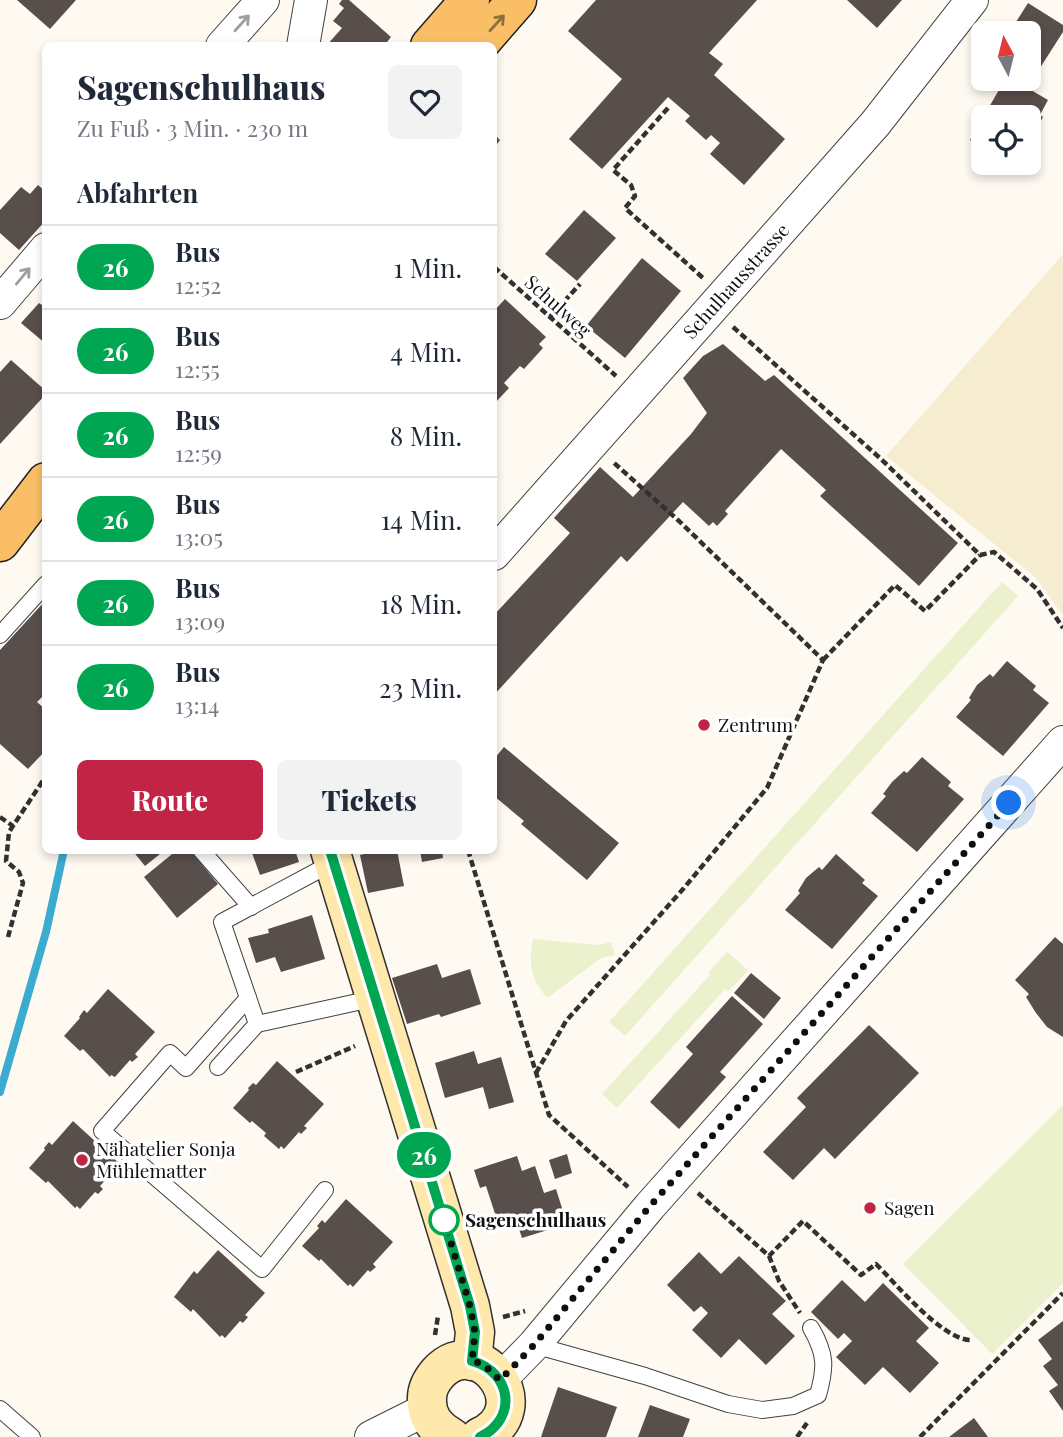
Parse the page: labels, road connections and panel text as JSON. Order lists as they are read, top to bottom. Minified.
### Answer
{"streets":{"street":["Schulhausstrasse"],"path":["Schulweg"]},"places":["Zentrum","Nähatelier Sonja Mühlematter","Sagen","Sagenschulhaus"],"lines":["bus line 26"],"north":"top","page":{"on_map":"26","heading":[["Sagenschulhaus","Zu Fuß · 3 Min. · 230 m"],"Abfahrten"],"list":[{"mark":"26","name":"Bus","note":"12:52","value":"1 Min."},{"mark":"26","name":"Bus","note":"12:55","value":"4 Min."},{"mark":"26","name":"Bus","note":"12:59","value":"8 Min."},{"mark":"26","name":"Bus","note":"13:05","value":"14 Min."},{"mark":"26","name":"Bus","note":"13:09","value":"18 Min."},{"mark":"26","name":"Bus","note":"13:14","value":"23 Min."}],"buttons":["Route","Tickets"]}}
